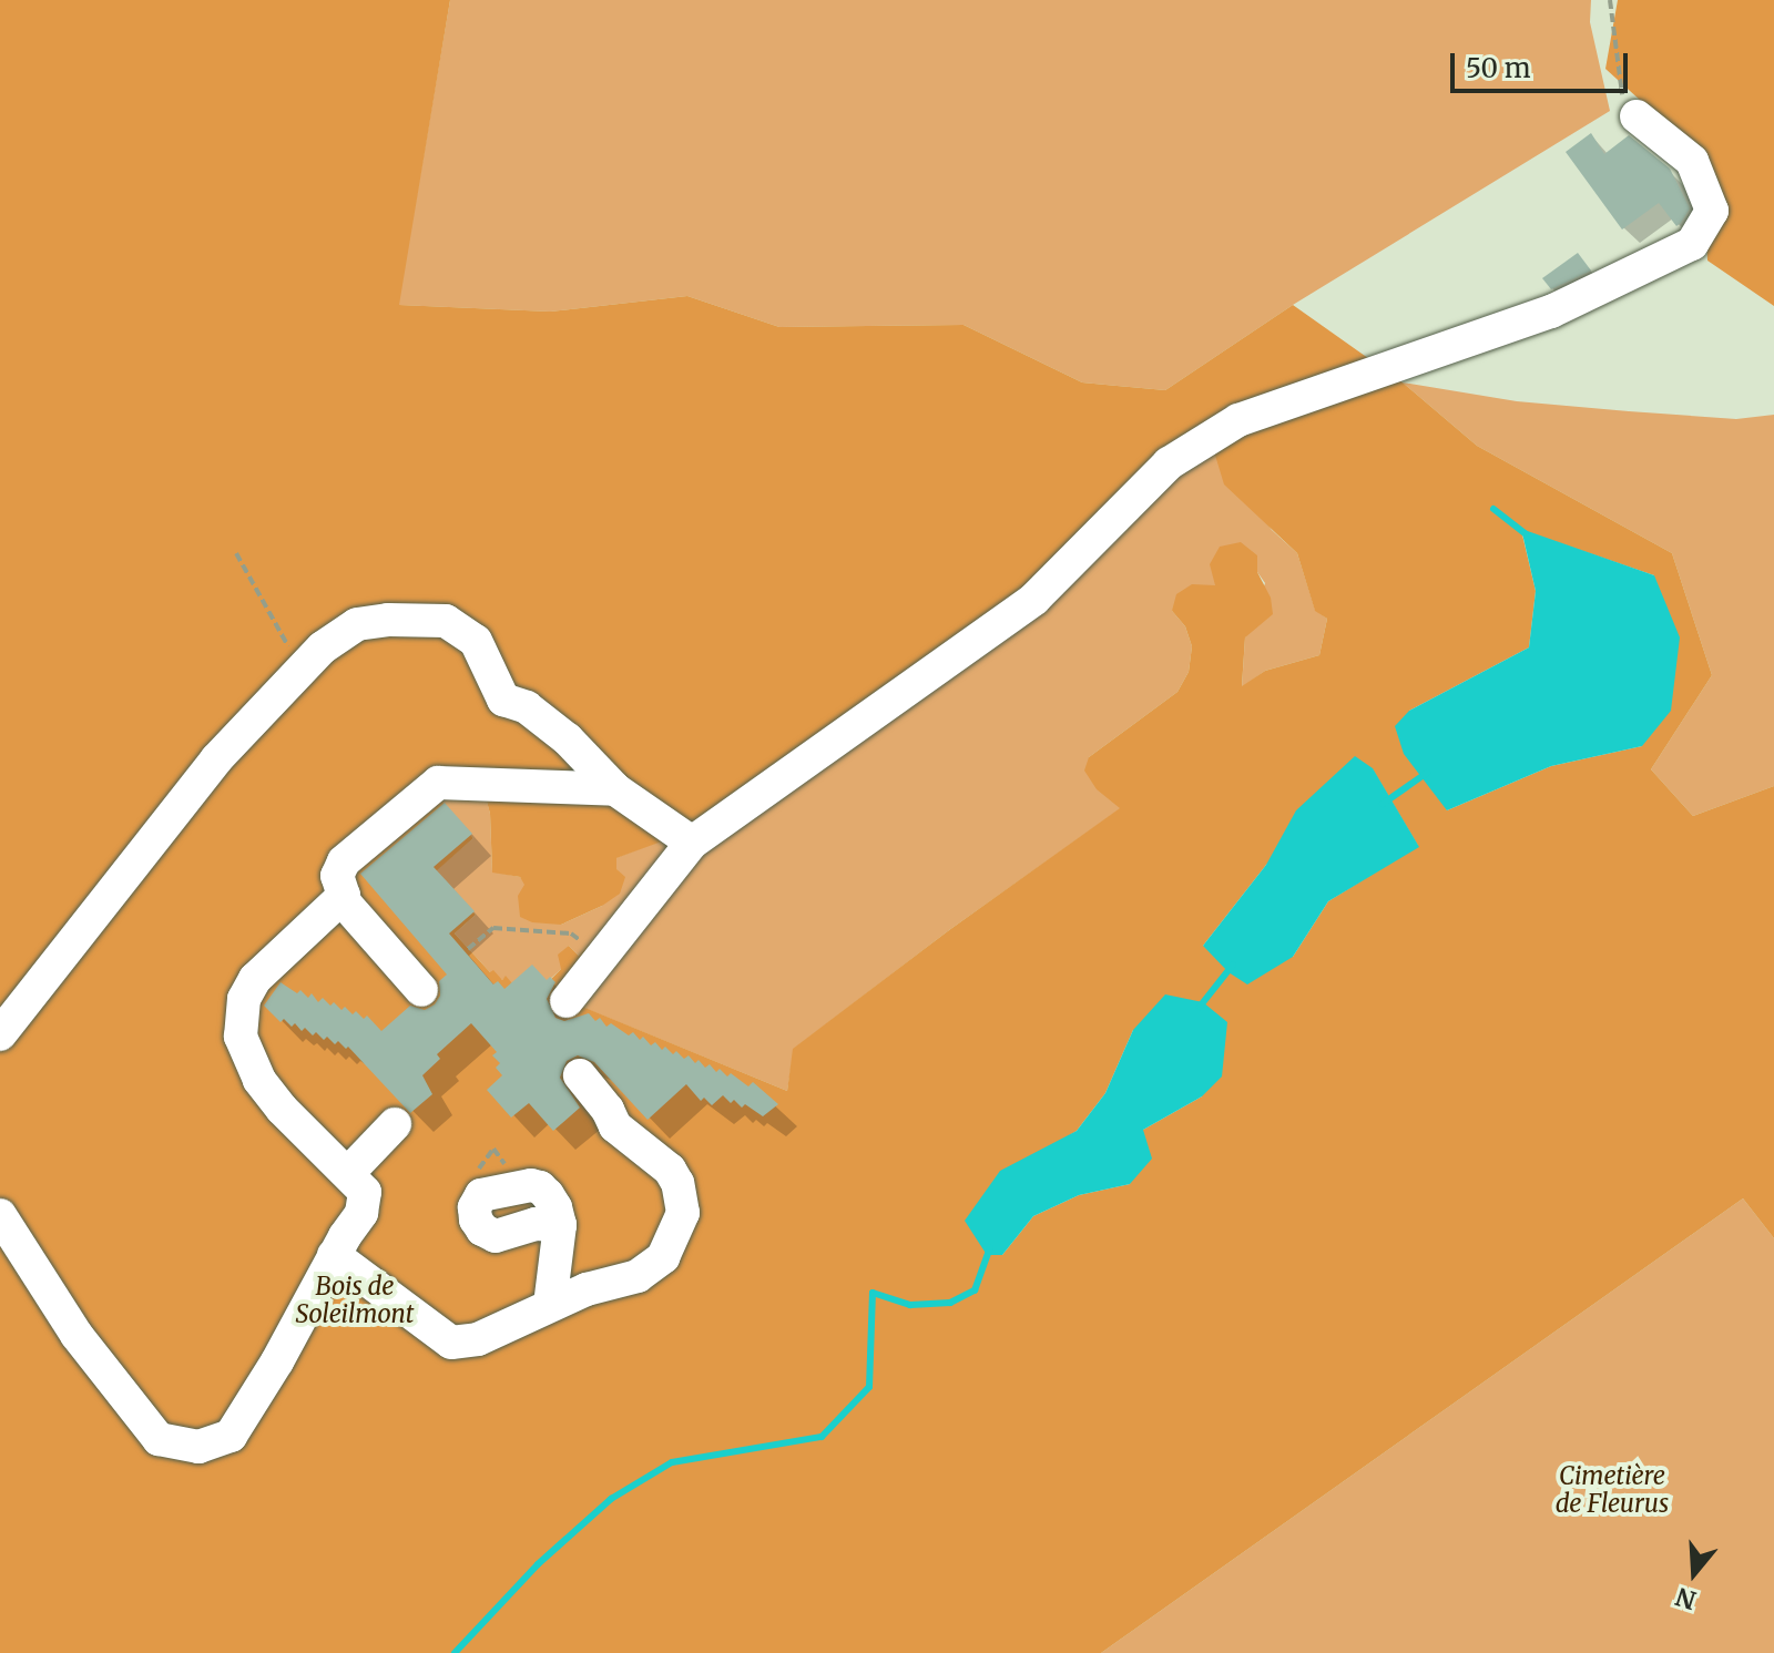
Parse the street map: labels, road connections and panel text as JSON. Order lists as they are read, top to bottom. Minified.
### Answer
{"parks":["Bois de Soleilmont","Cimetière de Fleurus"],"scale_bar":"50 m","north":"bottom"}
